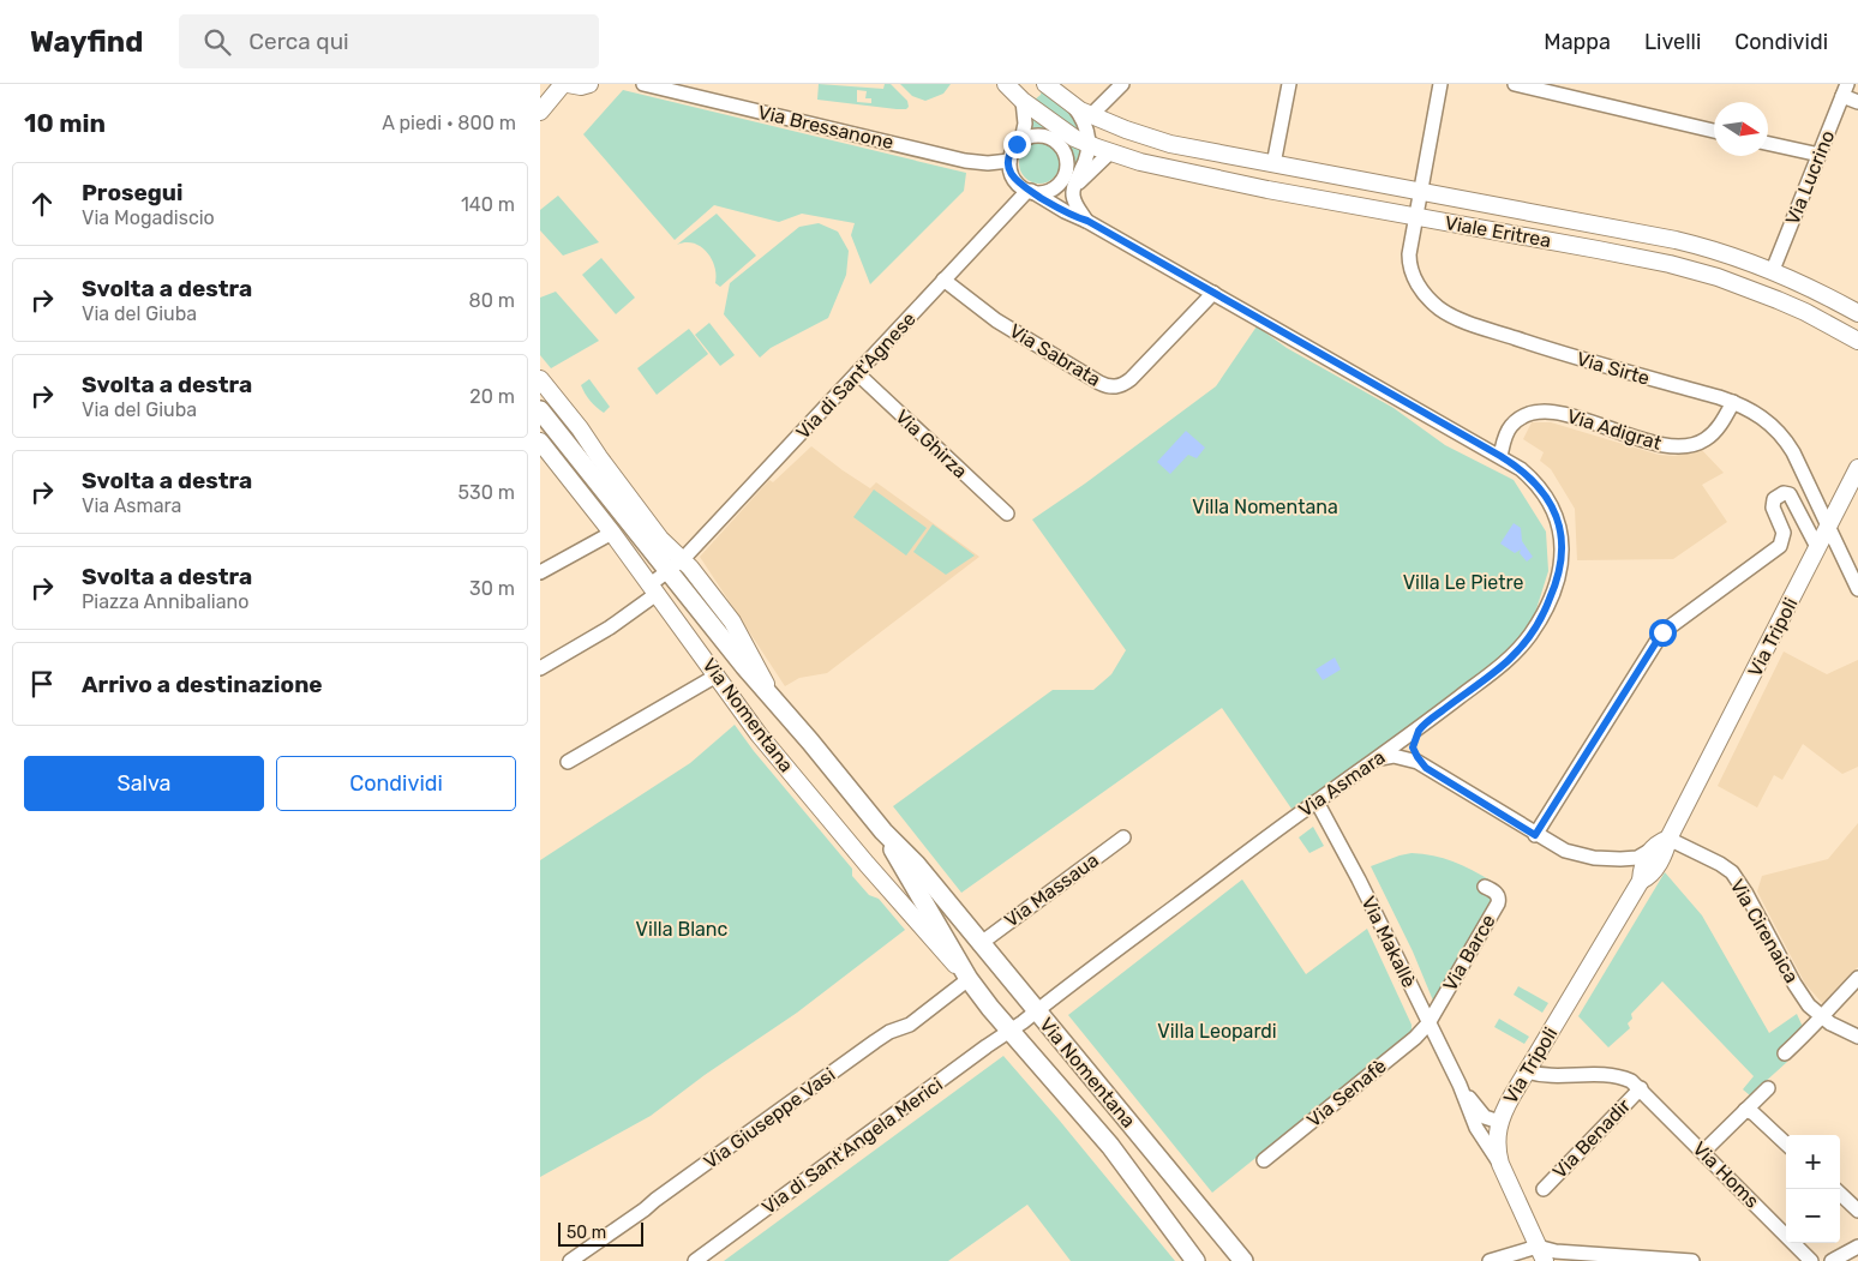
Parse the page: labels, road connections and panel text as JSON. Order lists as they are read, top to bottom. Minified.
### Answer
{"streets":{"main road":["Via Nomentana"],"street":["Via Bressanone","Via Lucrino","Viale Eritrea","Via Sabrata","Via Sirte","Via di Sant'Agnese","Via Adigrat","Via Ghirza","Via Tripoli","Via Asmara","Via Massaua","Via Cirenaica","Via Makallè","Via Barce","Via Senafè","Via Giuseppe Vasi","Via Benadir","Via di Sant'Angela Merici","Via Homs"]},"crossings":[["Via Bressanone","Via di Sant'Agnese"],["Via Bressanone","Via Asmara"],["Via Lucrino","Viale Eritrea"],["Viale Eritrea","Via Sirte"],["Via Sabrata","Via di Sant'Agnese"],["Via Sabrata","Via Asmara"],["Via Sirte","Via Adigrat"],["Via Sirte","Via Tripoli"],["Via di Sant'Agnese","Via Ghirza"],["Via di Sant'Agnese","Via Nomentana"],["Via di Sant'Agnese","Via Asmara"],["Via Adigrat","Via Asmara"],["Via Tripoli","Via Cirenaica"],["Via Tripoli","Via Makallè"],["Via Tripoli","Via Homs"],["Via Nomentana","Via Asmara"],["Via Nomentana","Via Massaua"],["Via Nomentana","Via Giuseppe Vasi"],["Via Nomentana","Via di Sant'Angela Merici"],["Via Asmara","Via Makallè"],["Via Asmara","Via di Sant'Angela Merici"],["Via Makallè","Via Barce"],["Via Makallè","Via Senafè"],["Via Barce","Via Senafè"],["Via Benadir","Via Homs"]],"parks":["Villa Nomentana","Villa Le Pietre","Villa Blanc","Villa Leopardi"],"scale_bar":"50 m","north":"right","page":{"header":"Wayfind","search":"Cerca qui","nav":["Mappa","Livelli","Condividi"],"heading":["10 min","A piedi · 800 m"],"list":[["Prosegui","Via Mogadiscio","140 m"],["Svolta a destra","Via del Giuba","80 m"],["Svolta a destra","Via del Giuba","20 m"],["Svolta a destra","Via Asmara","530 m"],["Svolta a destra","Piazza Annibaliano","30 m"],"Arrivo a destinazione"],"buttons":["Salva","Condividi"],"map_buttons":["+","−"],"scale":"50 m"}}
